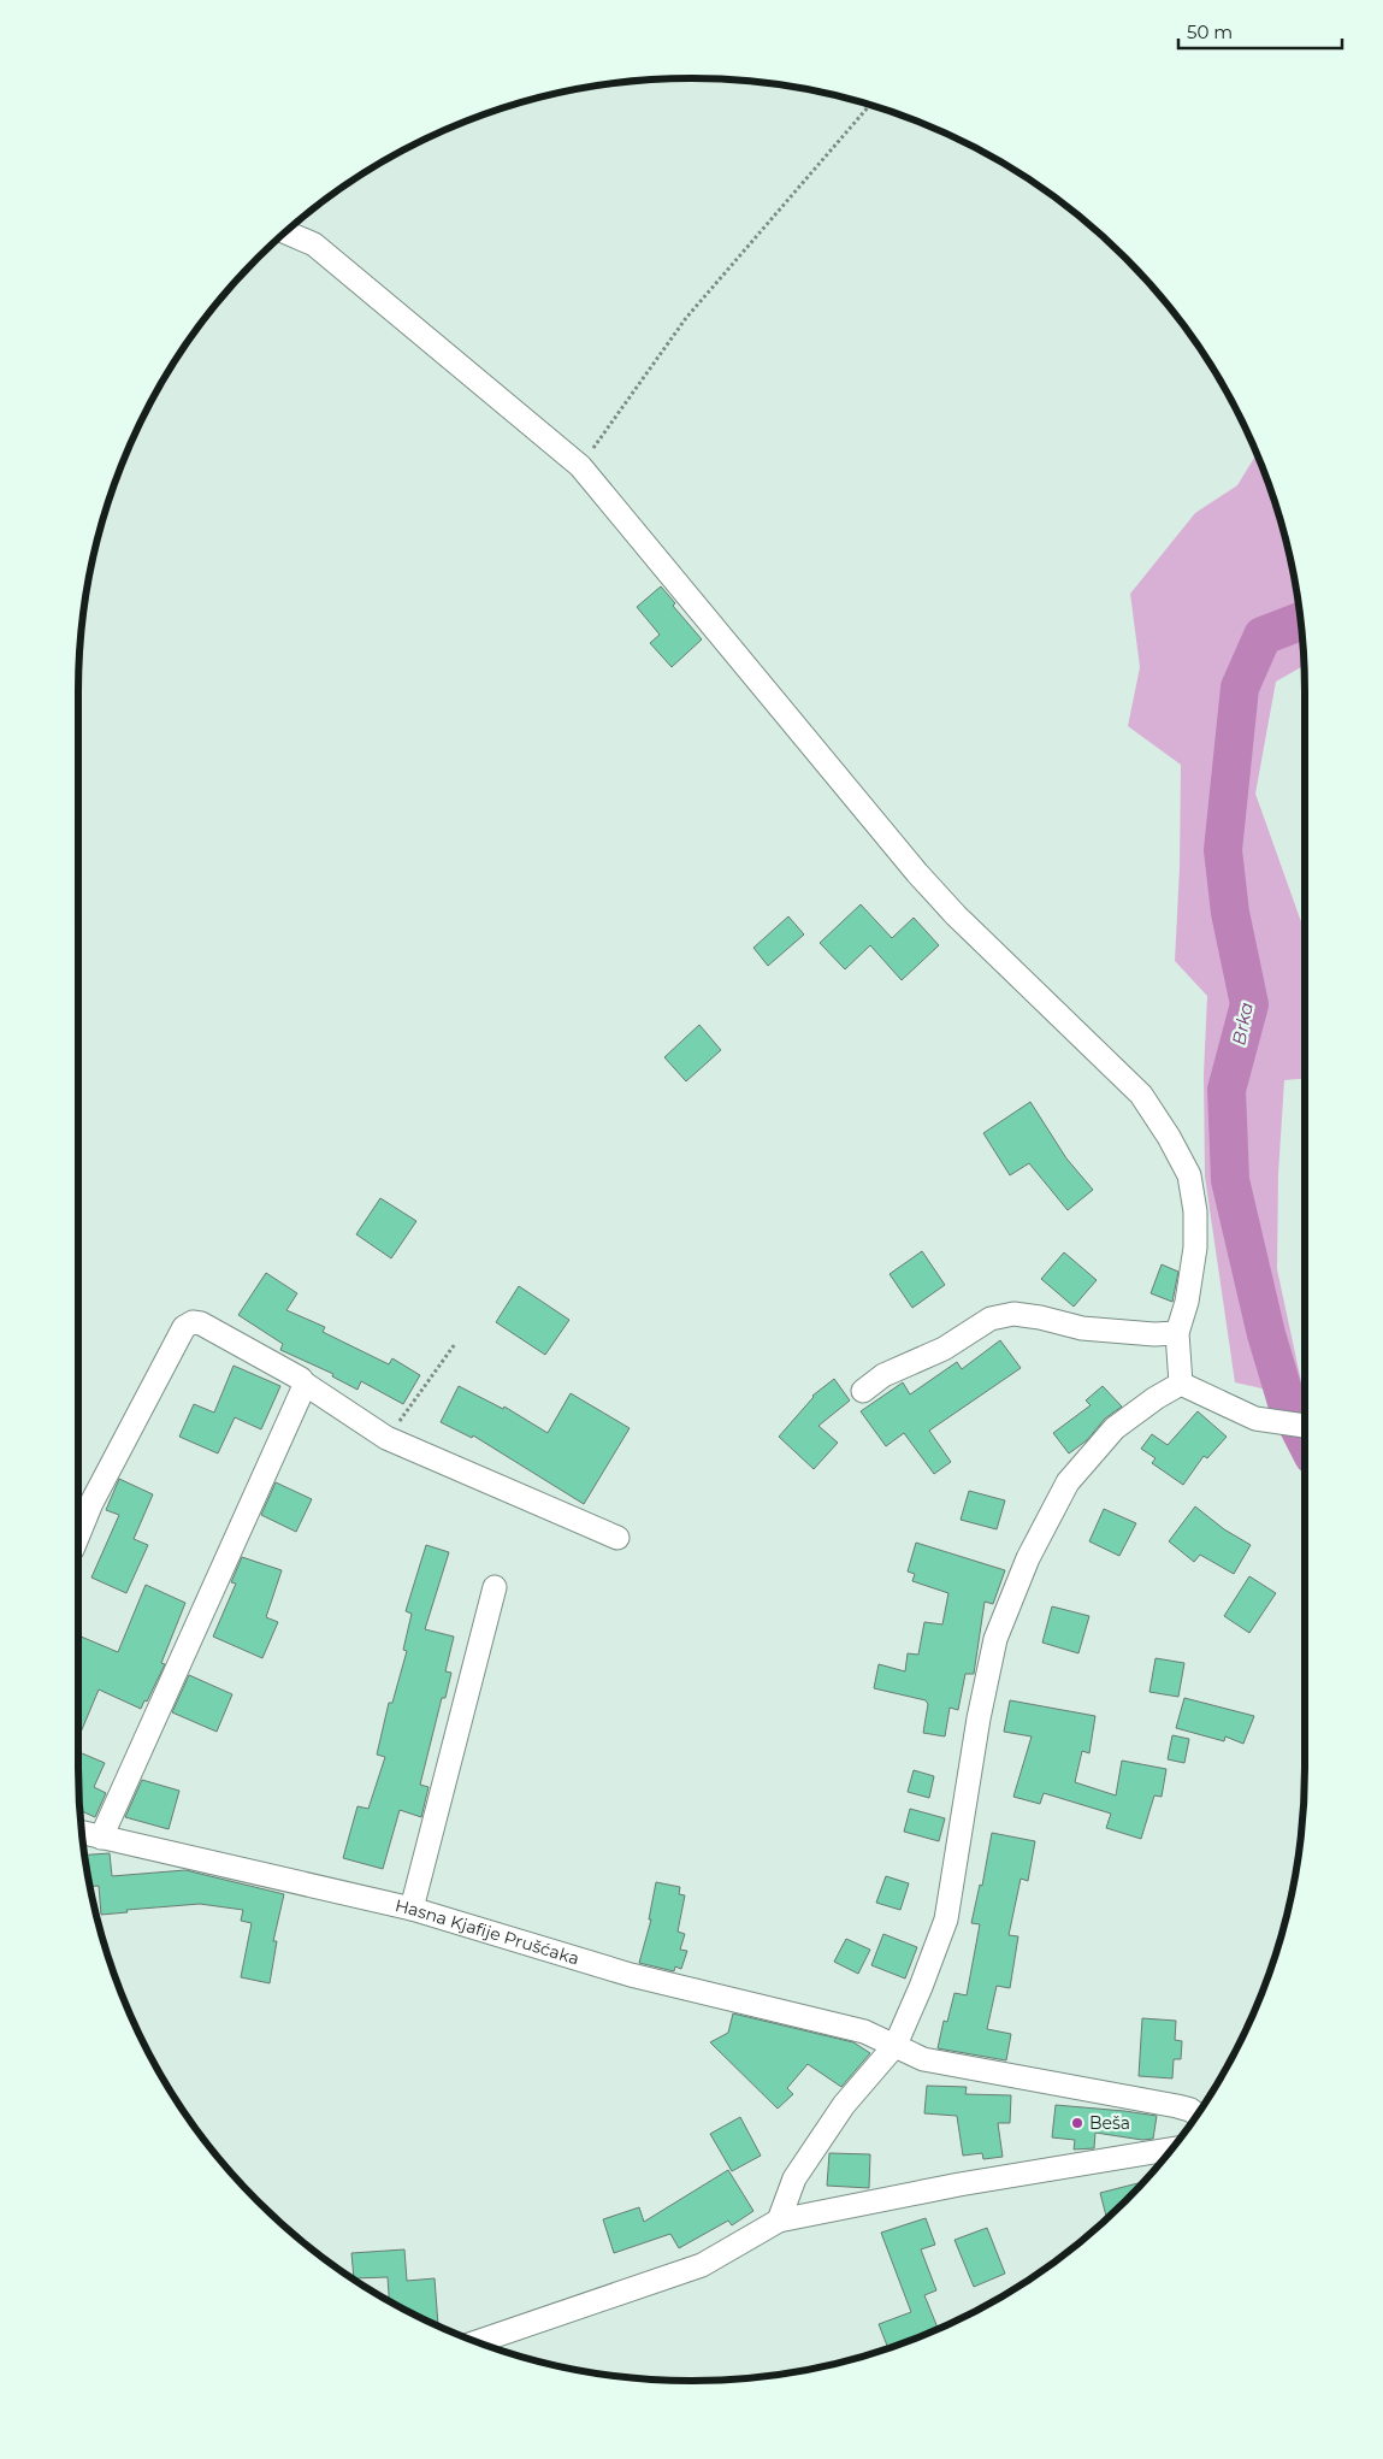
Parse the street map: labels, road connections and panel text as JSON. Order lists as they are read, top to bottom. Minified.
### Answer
{"streets":{"street":["Hasna Kjafije Prušćaka"]},"water":["Brka"],"places":["Beša"],"scale_bar":"50 m"}
